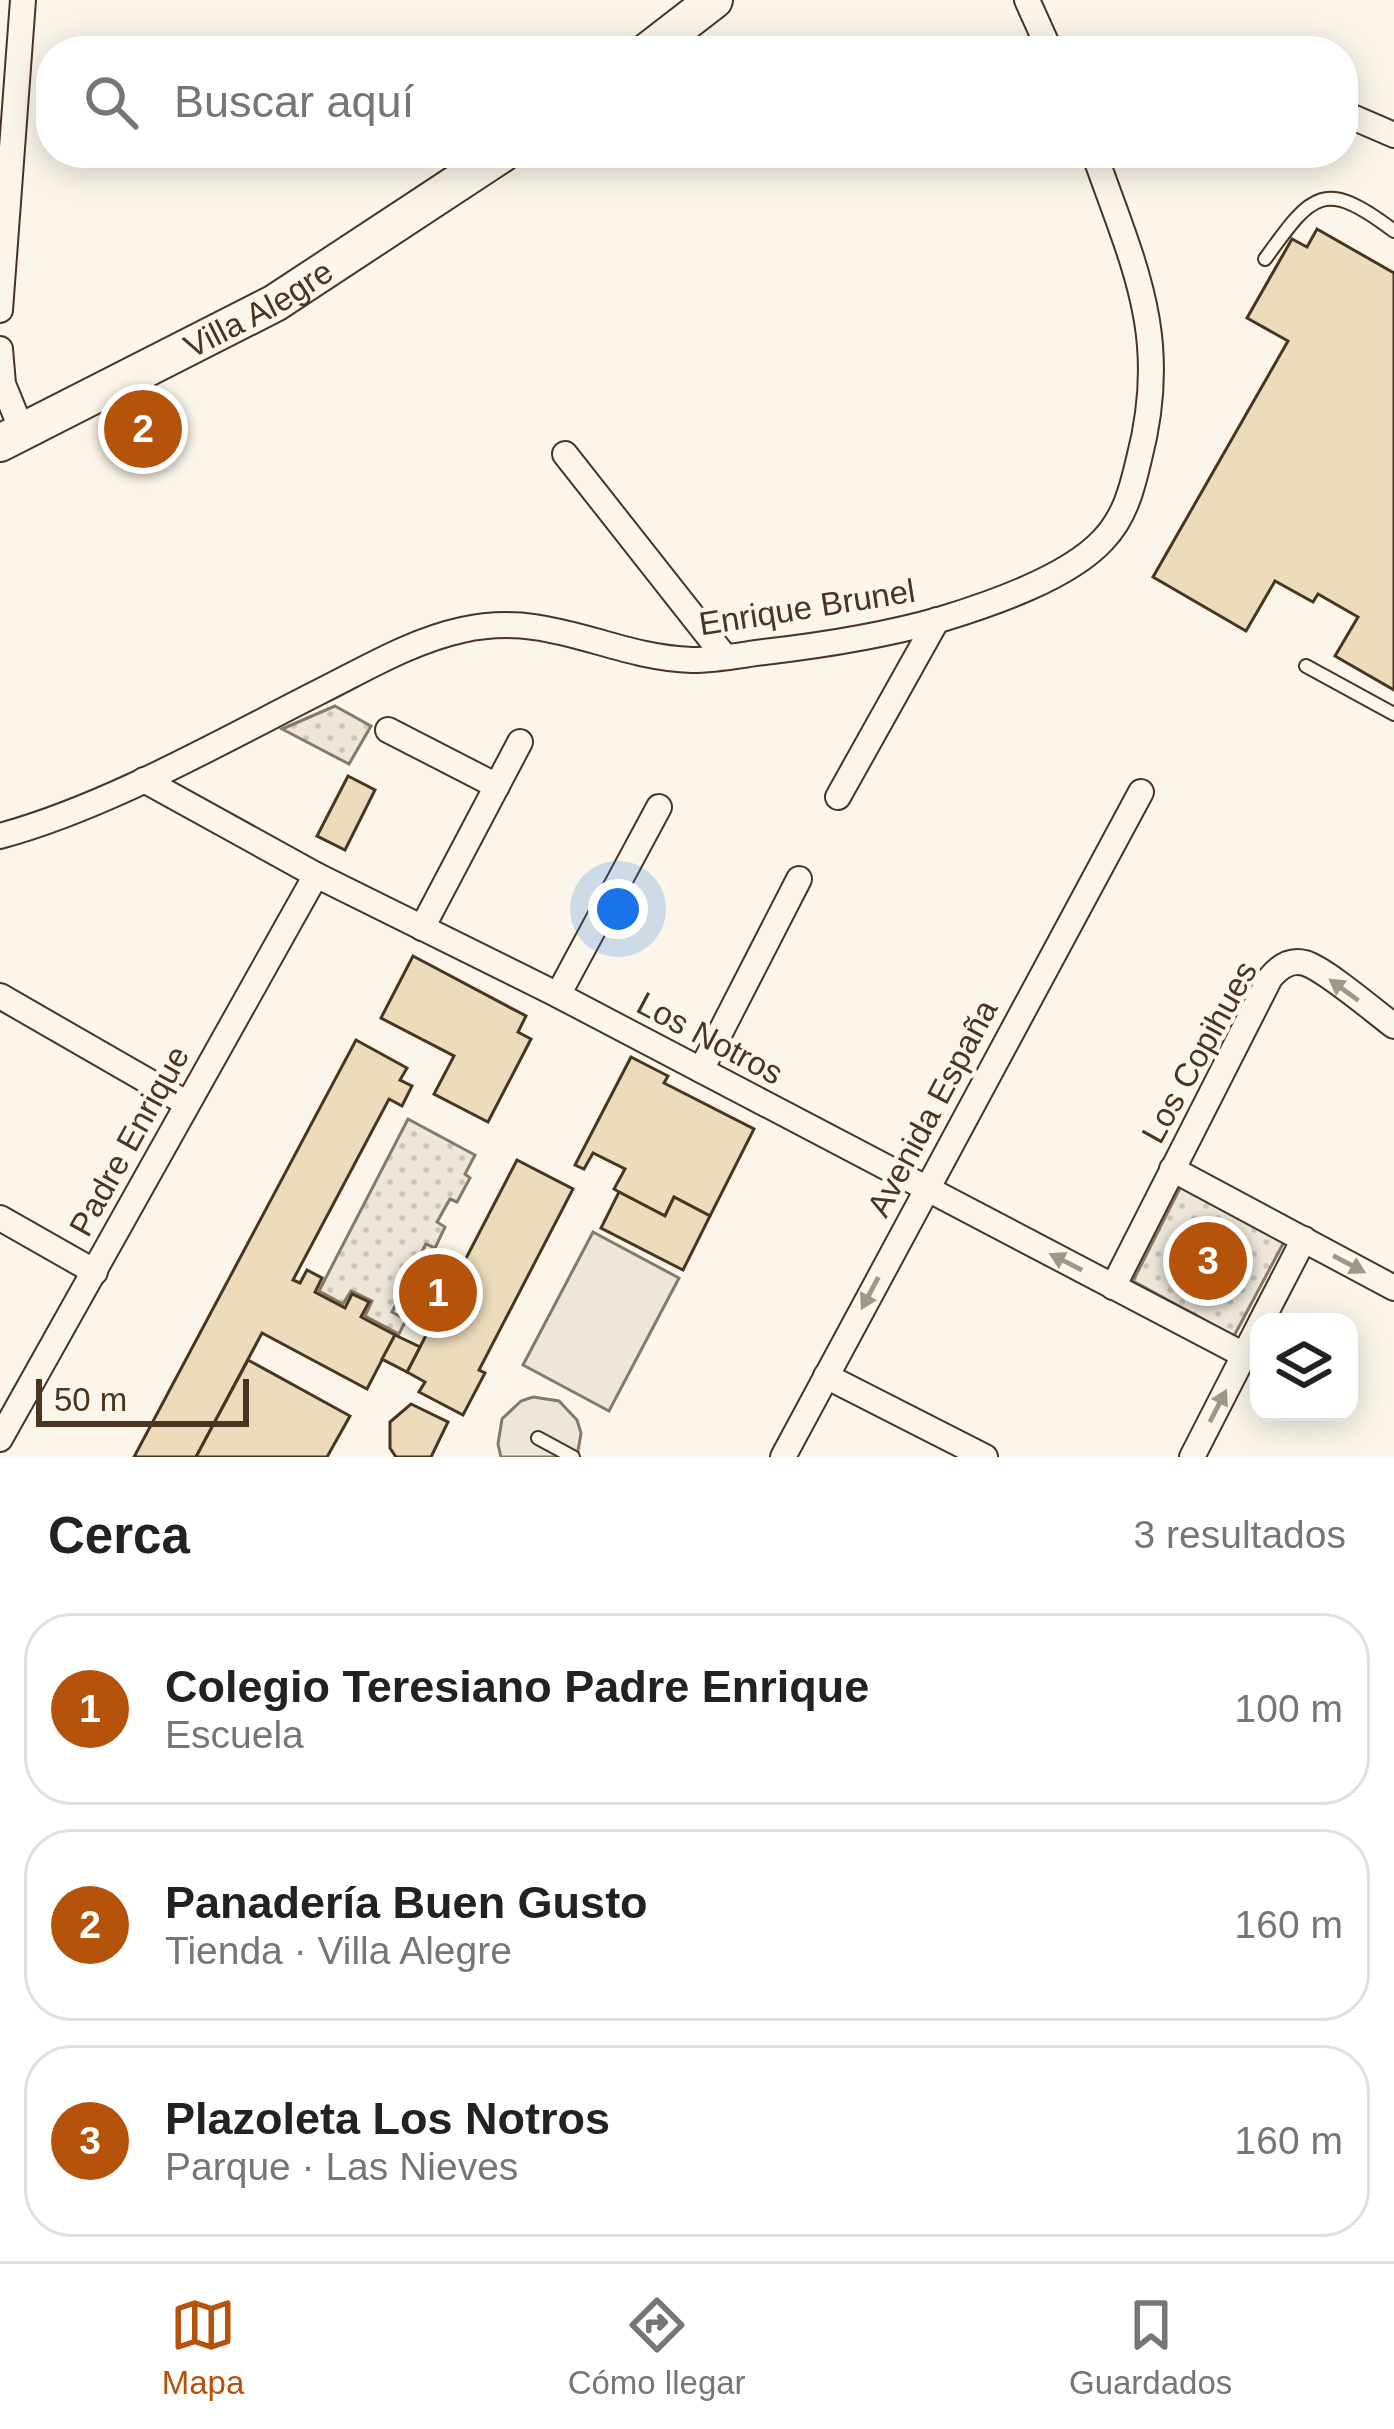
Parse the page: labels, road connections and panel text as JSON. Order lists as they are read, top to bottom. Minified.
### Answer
{"streets":{"main road":["Villa Alegre"],"street":["Enrique Brunel","Los Notros","Los Copihues","Avenida España","Padre Enrique"]},"crossings":[["Enrique Brunel","Los Notros"],["Los Notros","Los Copihues"],["Los Notros","Avenida España"],["Los Notros","Padre Enrique"]],"scale_bar":"50 m","page":{"search":"Buscar aquí","pins":["2","3","1"],"scale":"50 m","heading":["Cerca","3 resultados"],"list":[{"mark":"1","name":"Colegio Teresiano Padre Enrique","note":"Escuela","value":"100 m"},{"mark":"2","name":"Panadería Buen Gusto","note":"Tienda · Villa Alegre","value":"160 m"},{"mark":"3","name":"Plazoleta Los Notros","note":"Parque · Las Nieves","value":"160 m"}],"nav":["Mapa","Cómo llegar","Guardados"]}}
